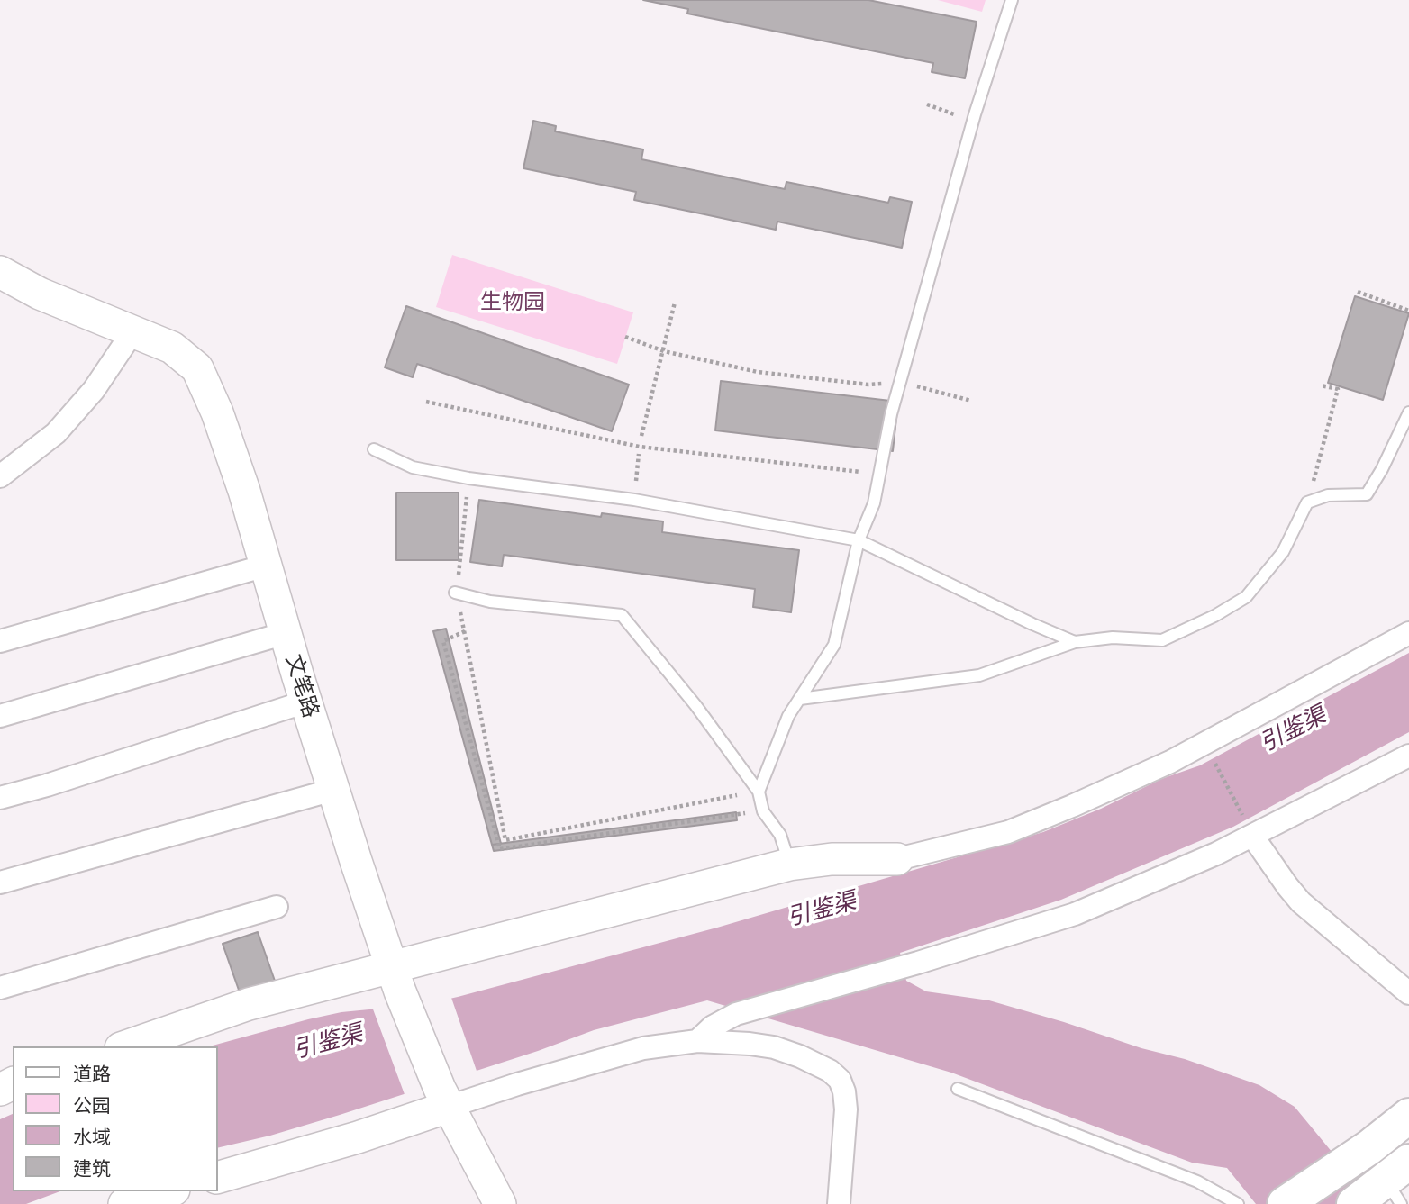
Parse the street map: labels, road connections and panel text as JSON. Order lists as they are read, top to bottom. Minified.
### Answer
{"streets":{"street":["文笔路"]},"water":["引鉴渠"],"parks":["生物园"],"legend":["道路","公园","水域","建筑"]}
